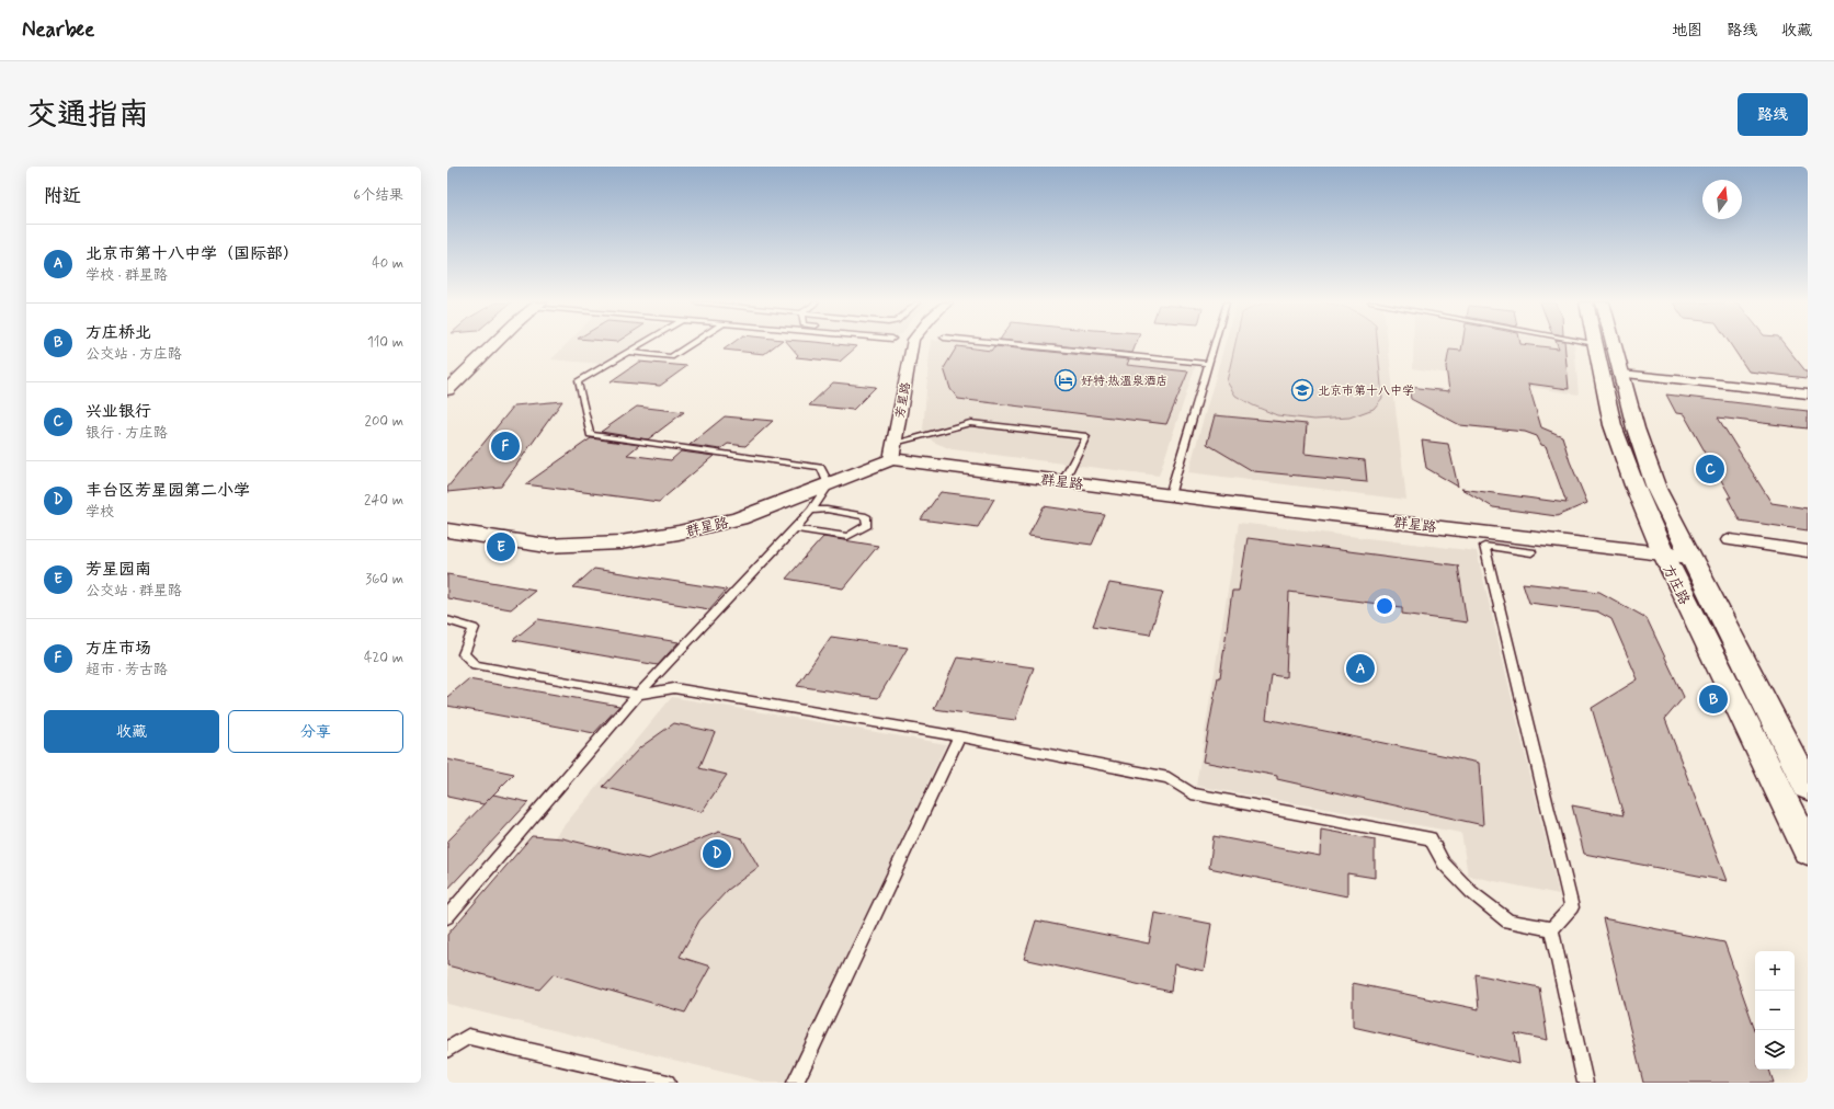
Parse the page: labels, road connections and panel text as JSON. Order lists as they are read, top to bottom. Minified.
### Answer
{"streets":{"main road":["群星路","方庄路"],"street":["芳星路"]},"crossings":[["芳星路","群星路"],["群星路","方庄路"]],"places":{"hotel":["好特·热温泉酒店"],"school or university":["北京市第十八中学"]},"north":"top","page":{"header":"Nearbee","nav":["地图","路线","收藏"],"title":"交通指南","buttons":["路线",["收藏","分享"]],"heading":["附近","6个结果"],"list":[{"mark":"A","name":"北京市第十八中学（国际部）","note":"学校 · 群星路","value":"40 m"},{"mark":"B","name":"方庄桥北","note":"公交站 · 方庄路","value":"110 m"},{"mark":"C","name":"兴业银行","note":"银行 · 方庄路","value":"200 m"},{"mark":"D","name":"丰台区芳星园第二小学","note":"学校","value":"240 m"},{"mark":"E","name":"芳星园南","note":"公交站 · 群星路","value":"360 m"},{"mark":"F","name":"方庄市场","note":"超市 · 芳古路","value":"420 m"}],"pins":["F","C","E","A","B","D"],"map_buttons":["+","−"]}}
